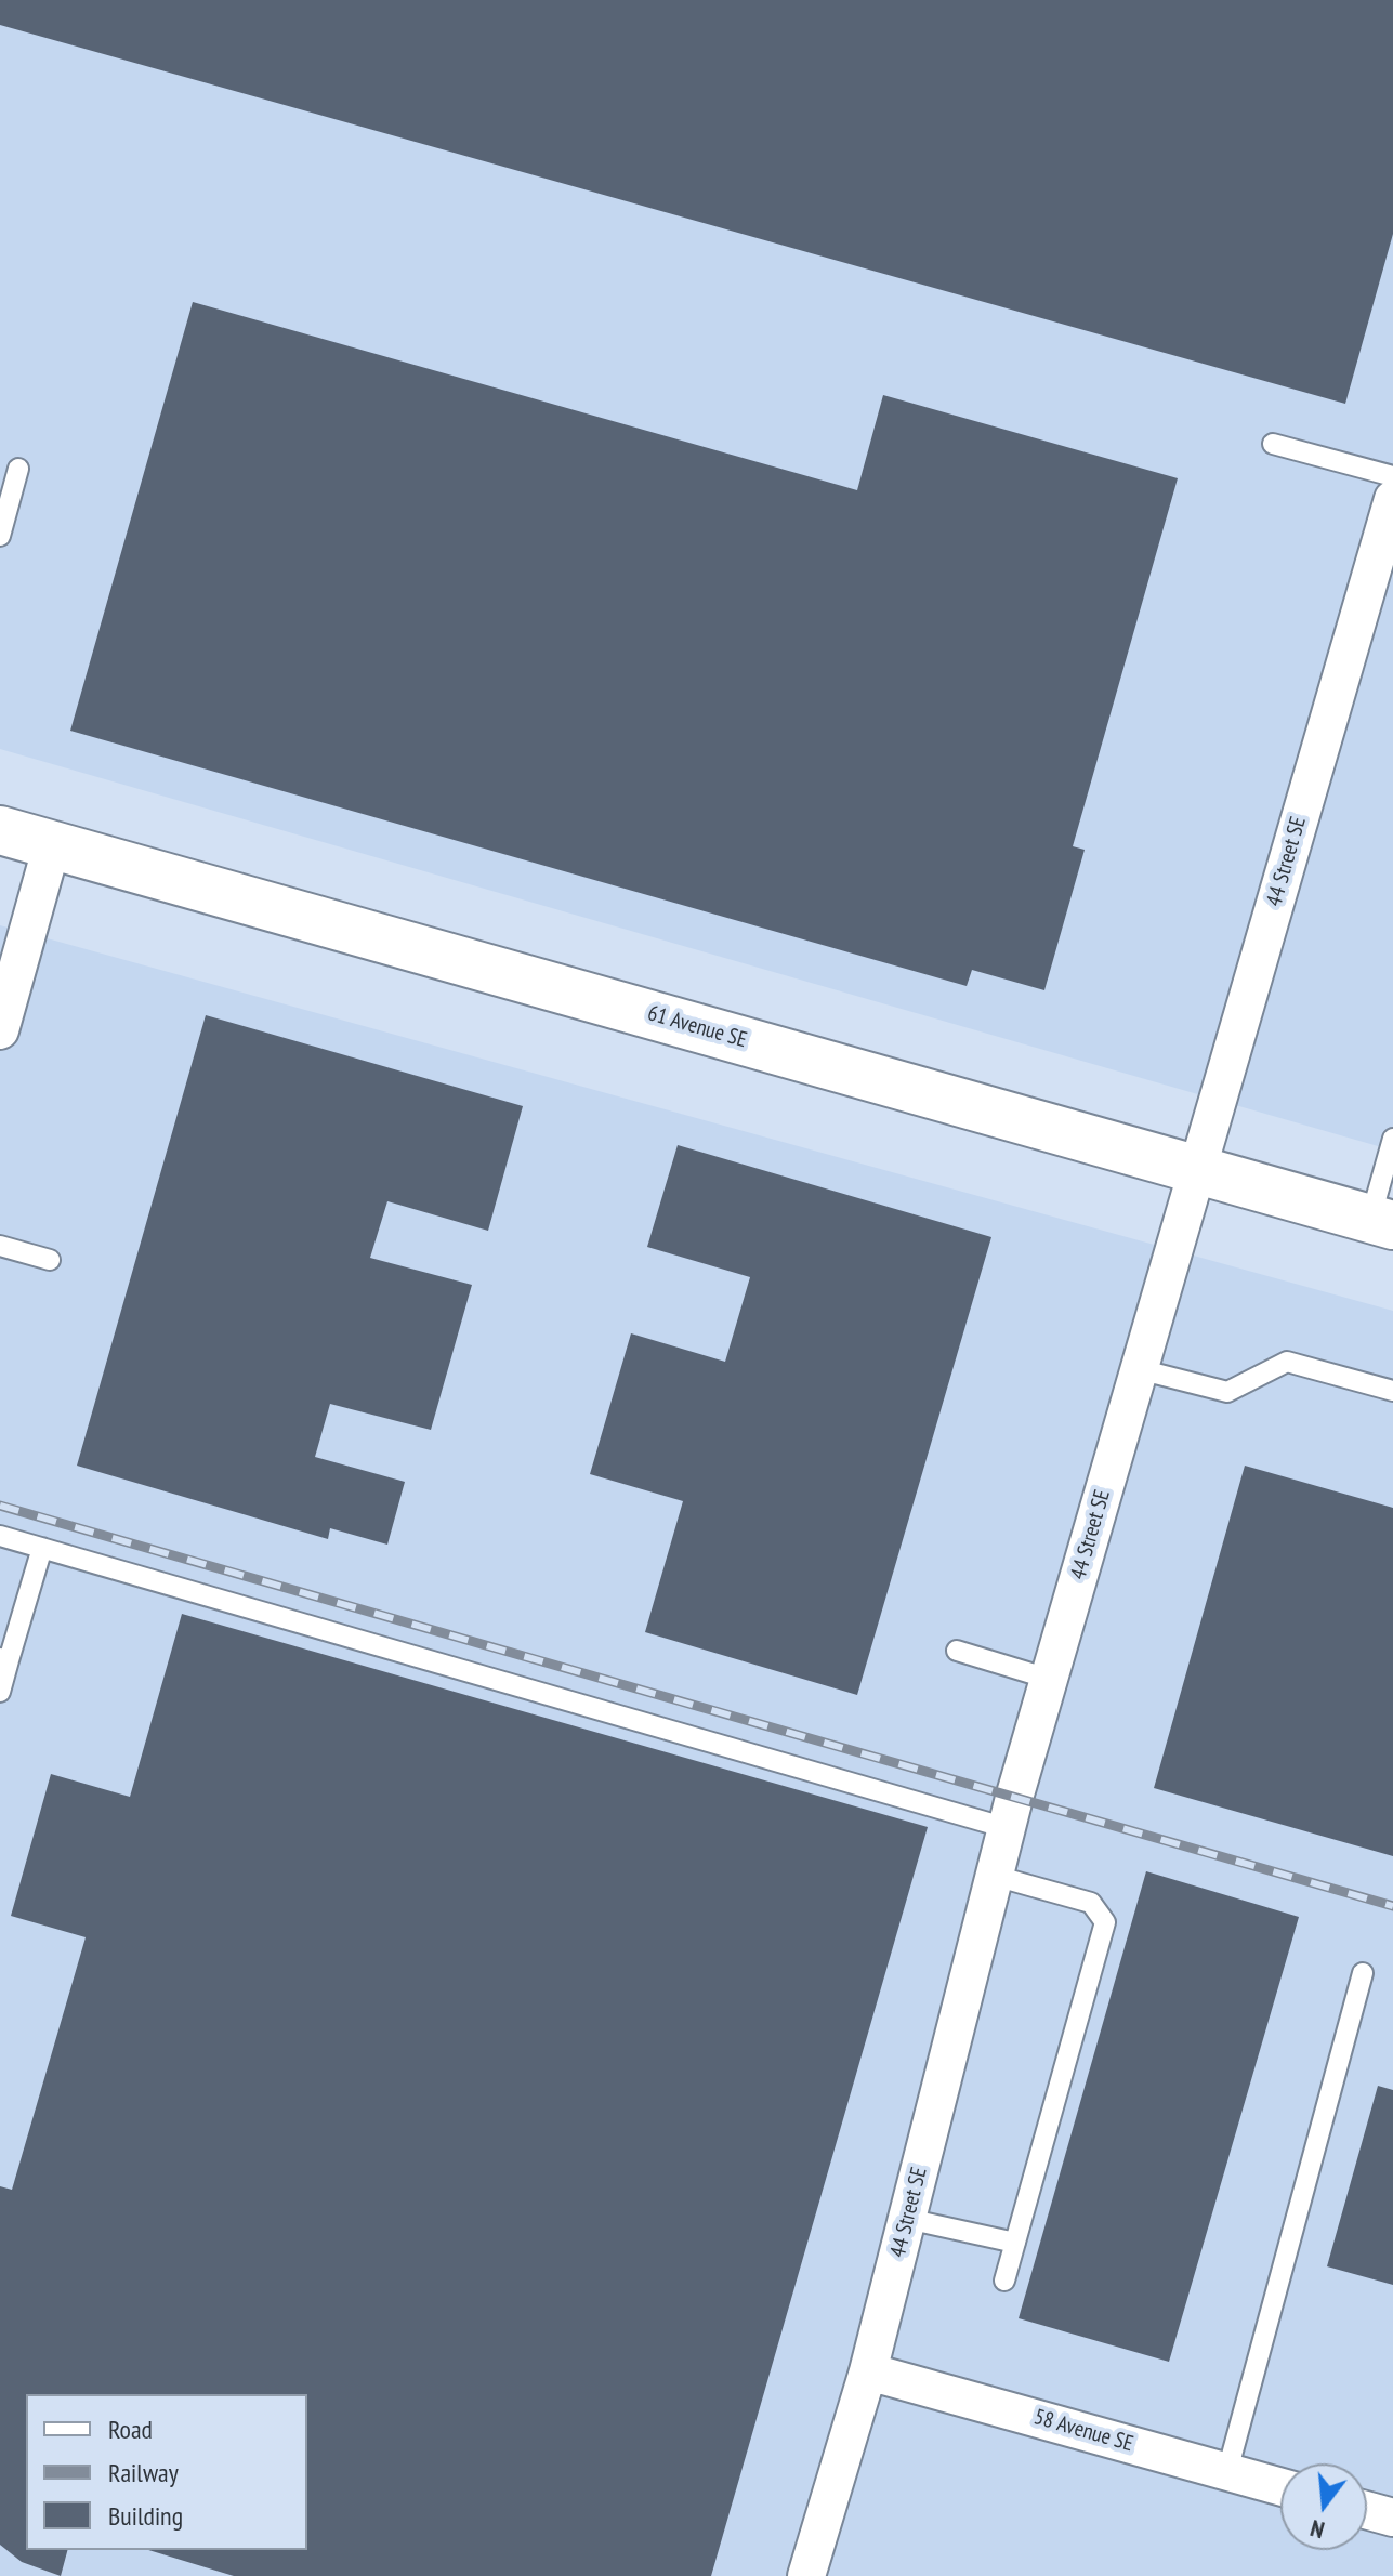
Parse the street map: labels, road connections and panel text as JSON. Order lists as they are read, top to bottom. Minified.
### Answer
{"streets":{"street":["44 Street SE","61 Avenue SE","58 Avenue SE"]},"crossings":[["44 Street SE","61 Avenue SE"],["44 Street SE","58 Avenue SE"]],"legend":["Road","Railway","Building"],"north":"bottom"}
